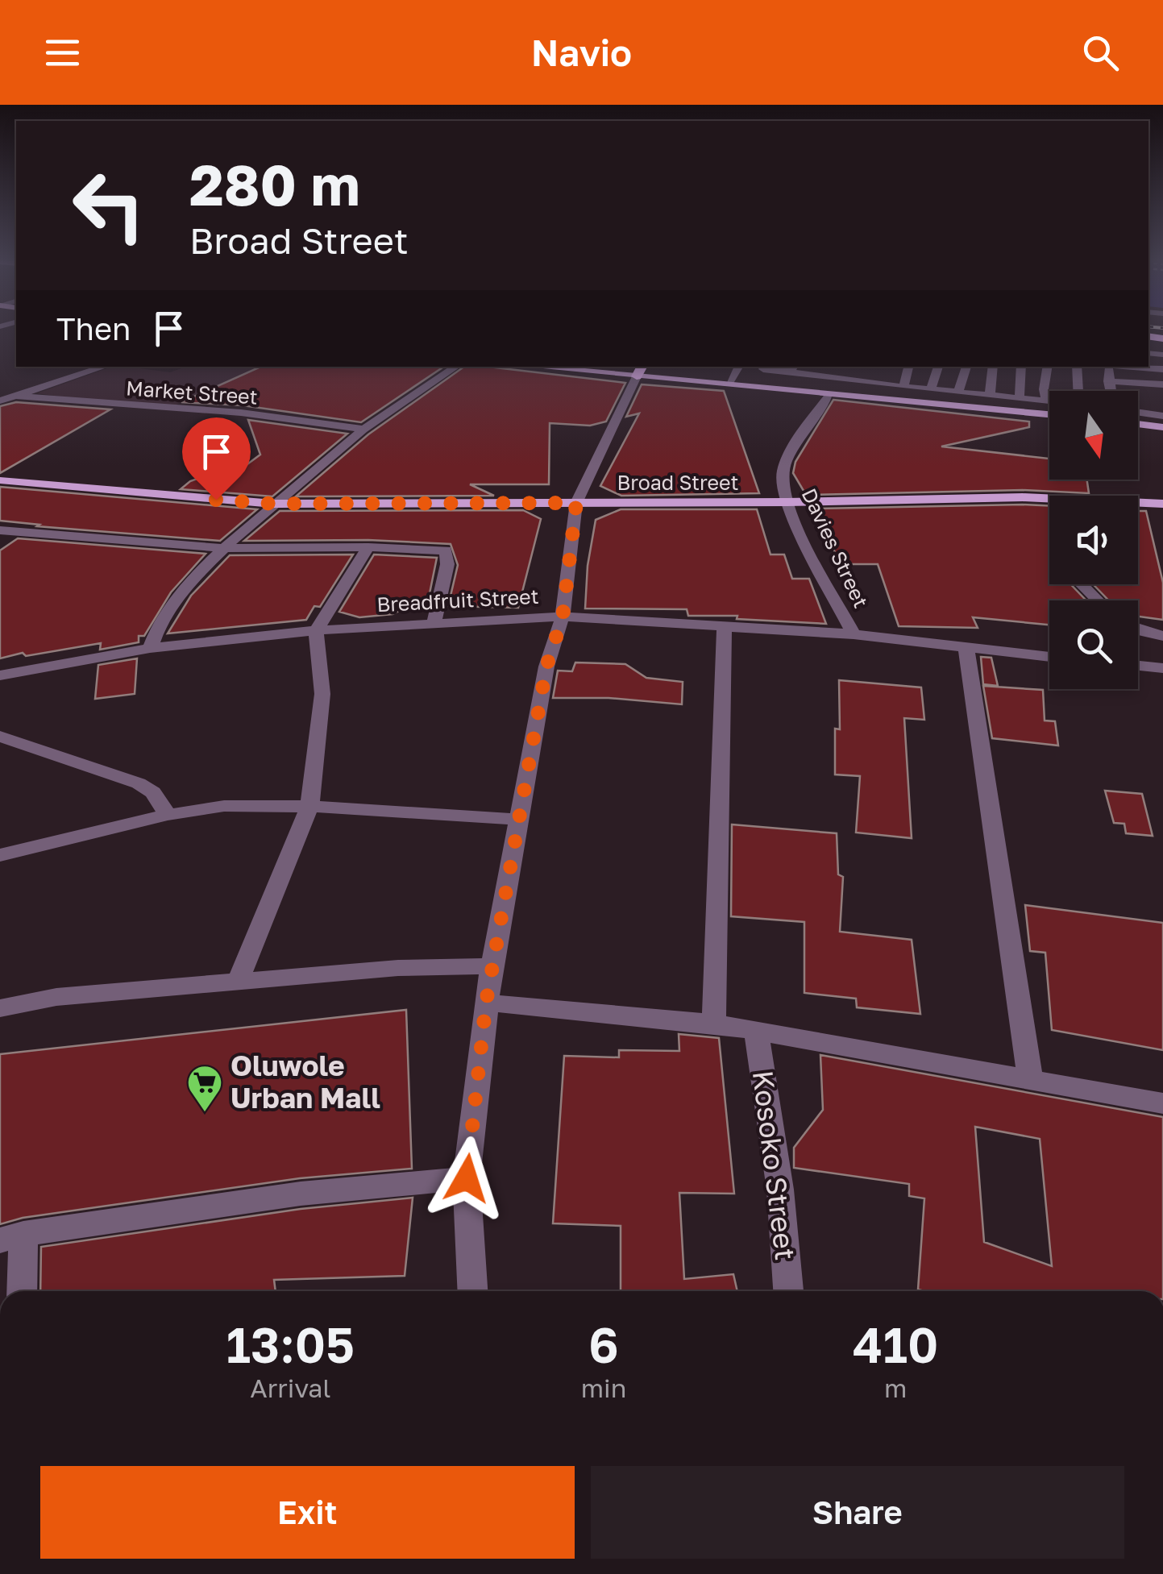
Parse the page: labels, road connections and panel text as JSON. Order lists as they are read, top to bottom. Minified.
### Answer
{"streets":{"main road":["Broad Street"],"street":["Market Street","Davies Street","Breadfruit Street","Kosoko Street"]},"crossings":[["Broad Street","Davies Street"],["Davies Street","Breadfruit Street"]],"places":{"supermarket":["Oluwole Urban Mall"]},"north":"bottom","page":{"header":"Navio","turn":["280 m","Broad Street"],"then":"Then","eta":["13:05","Arrival","6","min","410","m"],"buttons":["Exit","Share"]}}
